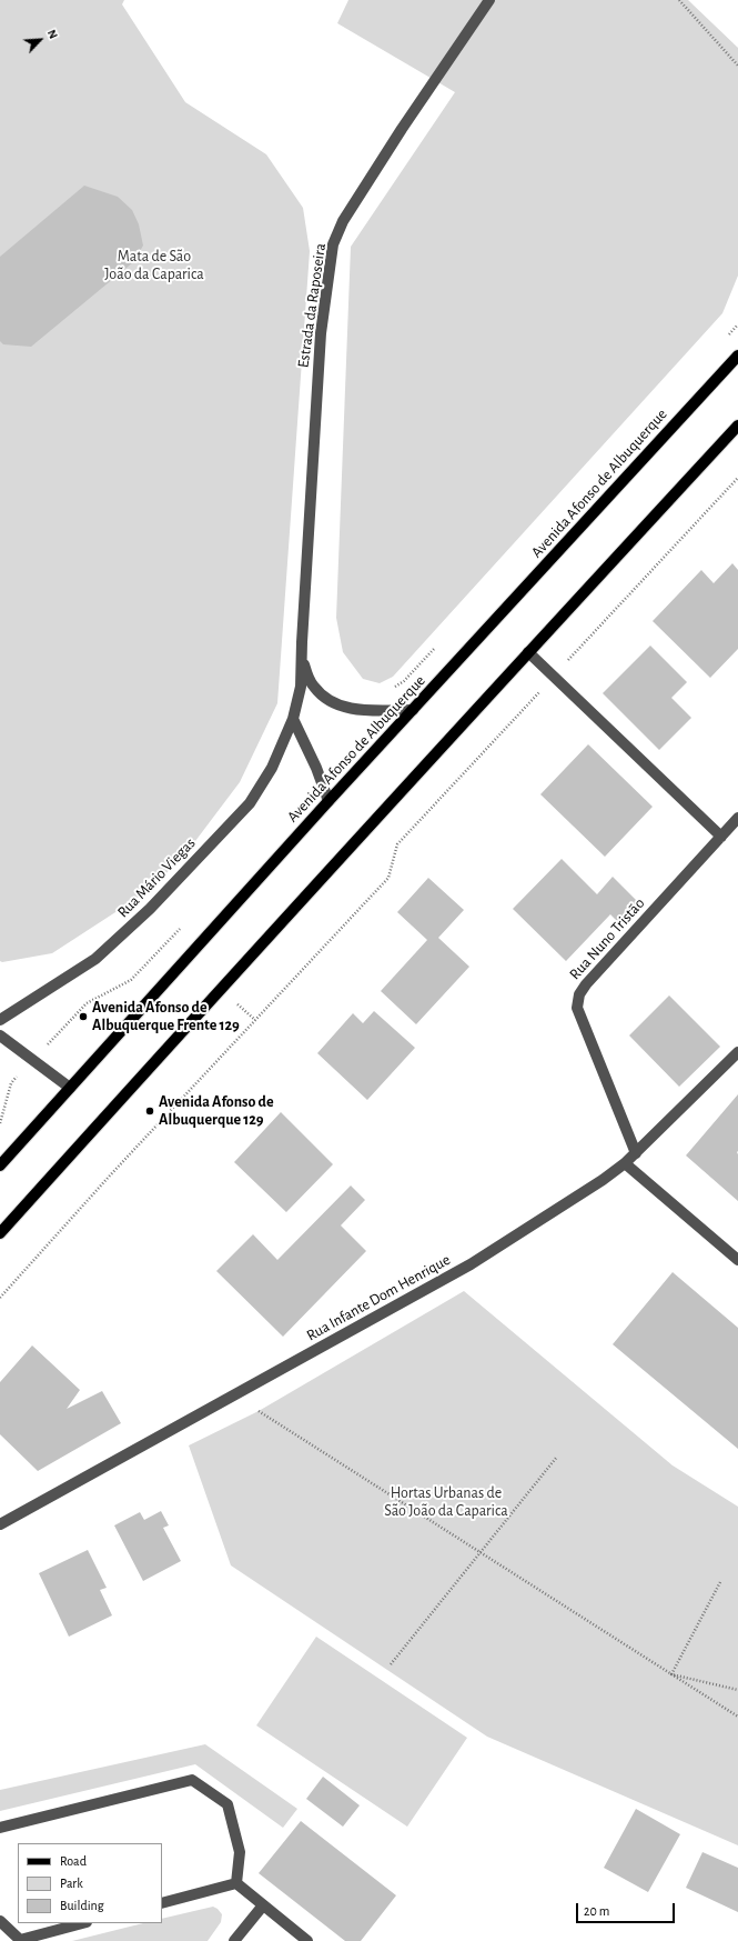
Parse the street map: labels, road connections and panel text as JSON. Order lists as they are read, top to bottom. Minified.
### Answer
{"streets":{"main road":["Avenida Afonso de Albuquerque"],"street":["Estrada da Raposeira","Rua Mário Viegas","Rua Nuno Tristão","Rua Infante Dom Henrique"]},"crossings":[["Estrada da Raposeira","Avenida Afonso de Albuquerque"],["Estrada da Raposeira","Rua Mário Viegas"],["Rua Nuno Tristão","Rua Infante Dom Henrique"]],"parks":["Mata de São João da Caparica","Hortas Urbanas de São João da Caparica"],"places":["Avenida Afonso de Albuquerque Frente 129","Avenida Afonso de Albuquerque 129"],"legend":["Road","Park","Building"],"scale_bar":"20 m","north":"top right"}
